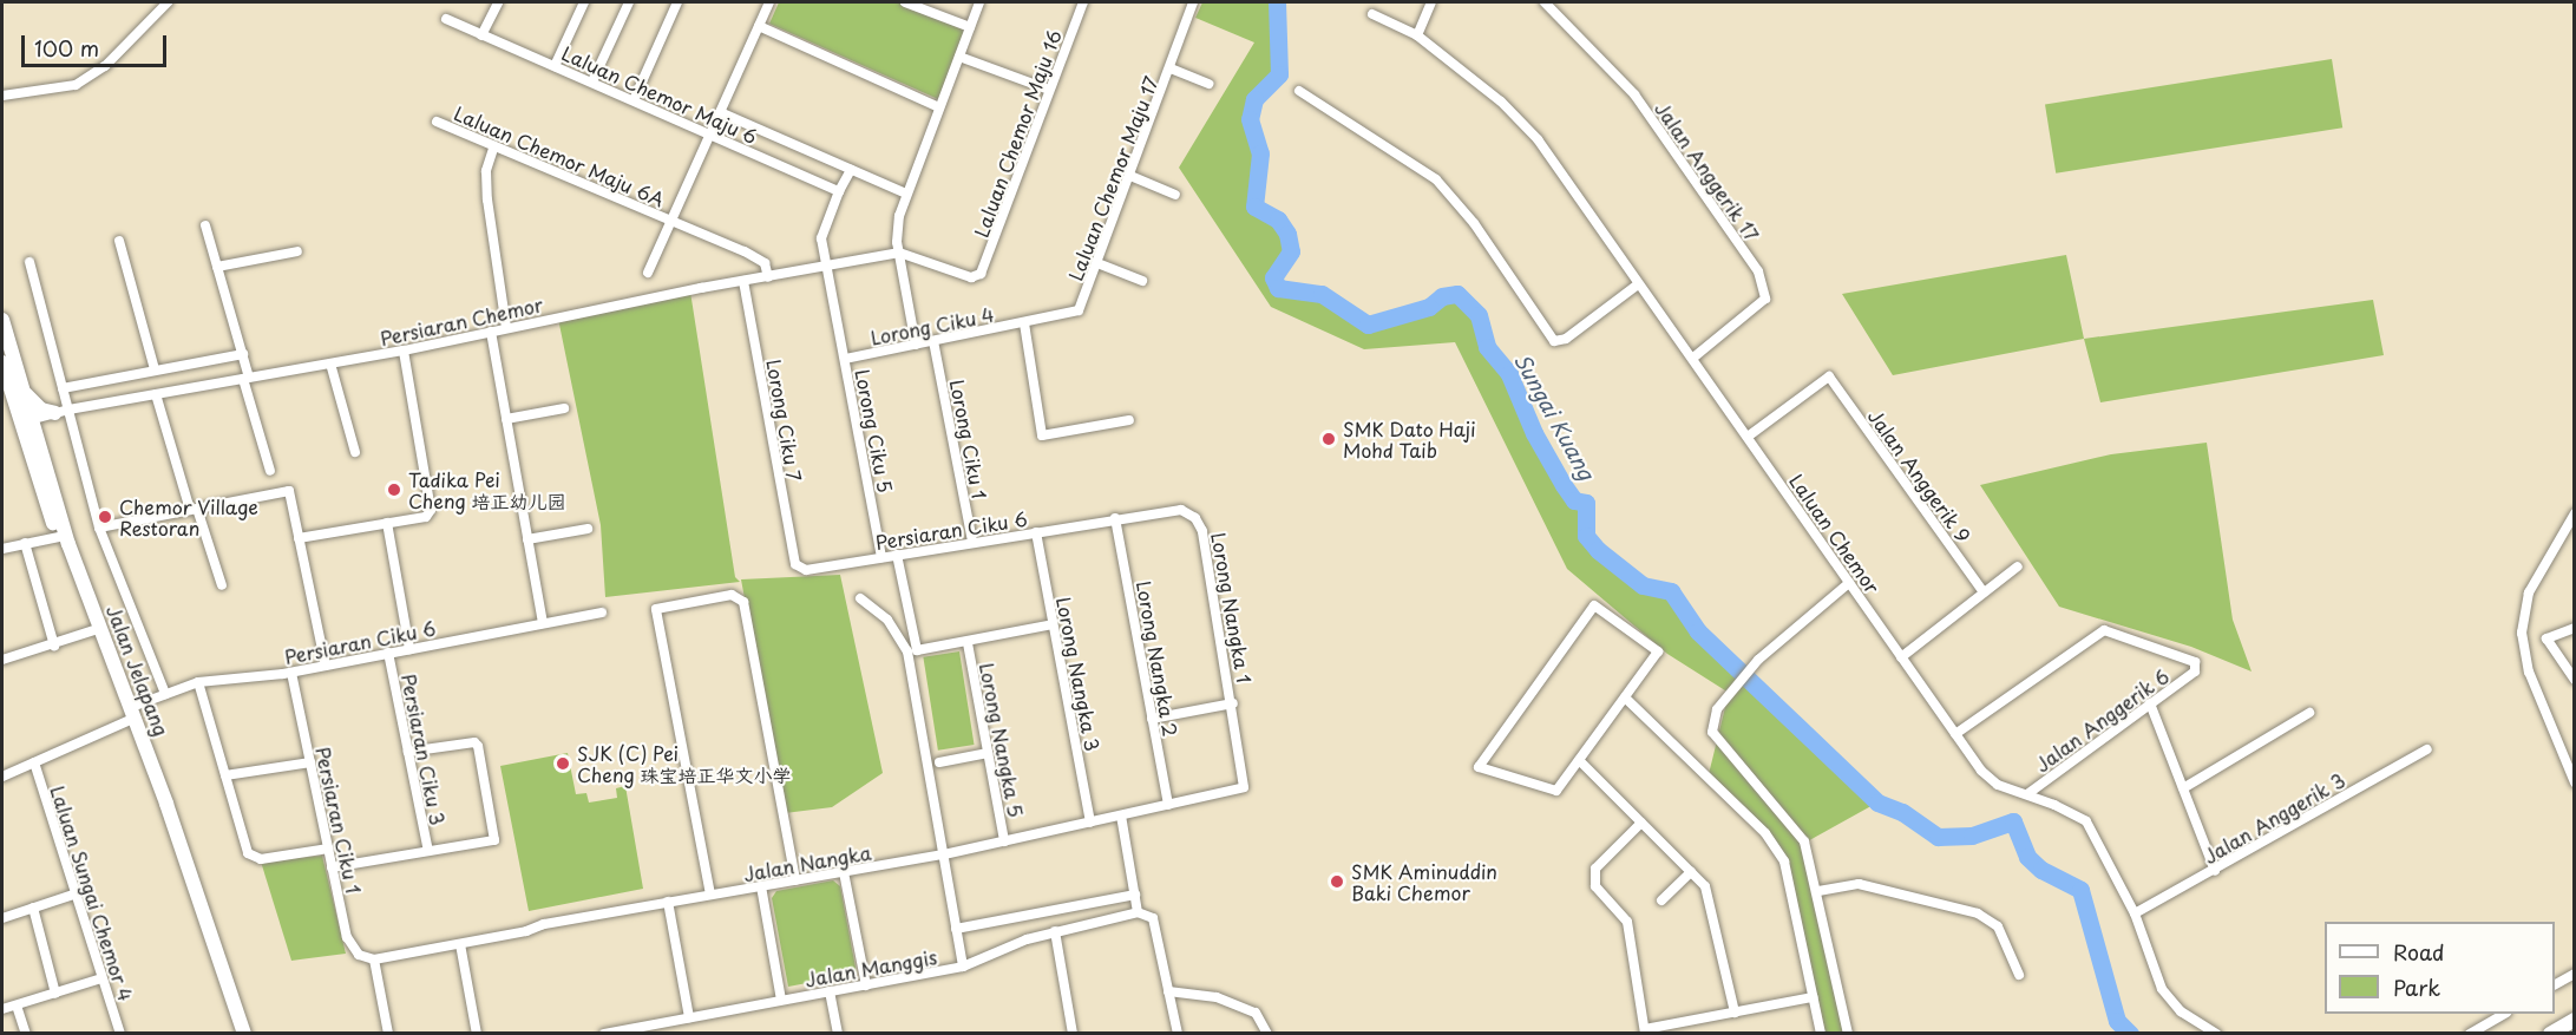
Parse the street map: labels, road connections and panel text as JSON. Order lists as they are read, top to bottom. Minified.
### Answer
{"streets":{"main road":["Jalan Jelapang"],"street":["Laluan Chemor Maju 6","Laluan Chemor Maju 16","Laluan Chemor Maju 6A","Jalan Anggerik 17","Laluan Chemor Maju 17","Persiaran Chemor","Lorong Ciku 4","Lorong Ciku 7","Lorong Ciku 5","Lorong Ciku 1","Jalan Anggerik 9","Persiaran Ciku 6","Laluan Chemor","Lorong Nangka 1","Lorong Nangka 2","Lorong Nangka 3","Jalan Anggerik 6","Lorong Nangka 5","Persiaran Ciku 3","Jalan Anggerik 3","Persiaran Ciku 1","Jalan Nangka","Laluan Sungai Chemor 4","Jalan Manggis"]},"crossings":[["Laluan Chemor Maju 6","Lorong Ciku 5"],["Laluan Chemor Maju 16","Persiaran Chemor"],["Laluan Chemor Maju 6A","Persiaran Chemor"],["Jalan Anggerik 17","Laluan Chemor"],["Laluan Chemor Maju 17","Lorong Ciku 4"],["Persiaran Chemor","Lorong Ciku 7"],["Persiaran Chemor","Lorong Ciku 5"],["Persiaran Chemor","Jalan Jelapang"],["Lorong Ciku 4","Lorong Ciku 5"],["Lorong Ciku 4","Lorong Ciku 1"],["Lorong Ciku 7","Persiaran Ciku 6"],["Lorong Ciku 5","Persiaran Ciku 6"],["Lorong Ciku 1","Persiaran Ciku 6"],["Jalan Anggerik 9","Laluan Chemor"],["Persiaran Ciku 6","Lorong Nangka 1"],["Persiaran Ciku 6","Lorong Nangka 2"],["Persiaran Ciku 6","Jalan Jelapang"],["Persiaran Ciku 6","Lorong Nangka 3"],["Persiaran Ciku 6","Persiaran Ciku 3"],["Persiaran Ciku 6","Persiaran Ciku 1"],["Persiaran Ciku 6","Laluan Sungai Chemor 4"],["Laluan Chemor","Jalan Anggerik 6"],["Laluan Chemor","Jalan Anggerik 3"],["Lorong Nangka 1","Lorong Nangka 2"],["Lorong Nangka 1","Jalan Nangka"],["Lorong Nangka 2","Jalan Nangka"],["Lorong Nangka 3","Jalan Nangka"],["Lorong Nangka 5","Jalan Nangka"],["Persiaran Ciku 1","Jalan Nangka"]],"water":["Sungai Kuang"],"places":["SMK Dato Haji Mohd Taib","Tadika Pei Cheng 培正幼儿园","Chemor Village Restoran","SJK (C) Pei Cheng 珠宝培正华文小学","SMK Aminuddin Baki Chemor"],"legend":["Road","Park"],"scale_bar":"100 m"}
